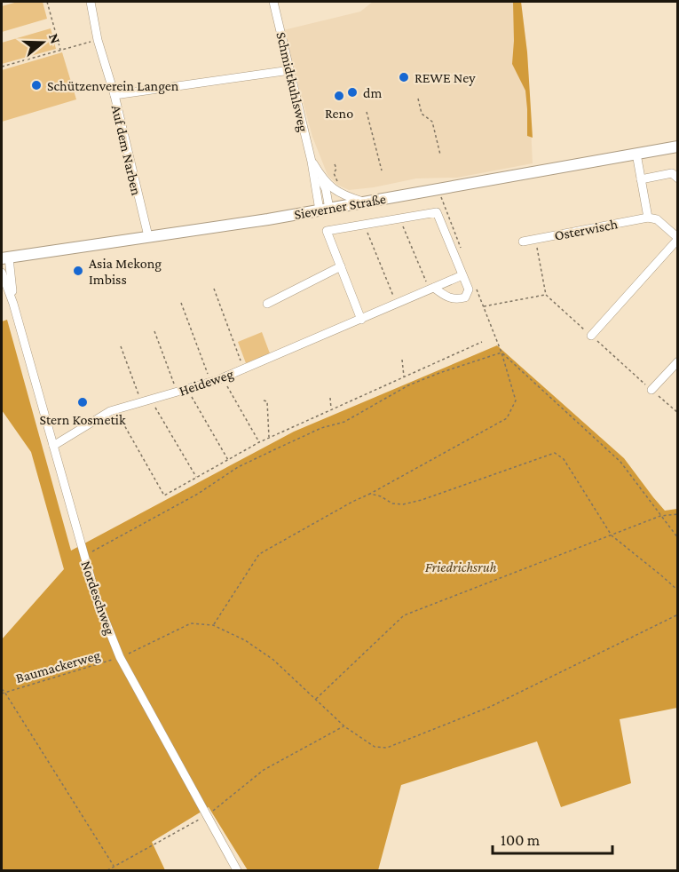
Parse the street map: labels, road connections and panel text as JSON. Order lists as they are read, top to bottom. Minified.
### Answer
{"streets":{"main road":["Sieverner Straße"],"street":["Schmidtkuhlsweg","Auf dem Narben","Osterwisch","Heideweg","Nordeschweg"],"path":["Baumackerweg"]},"crossings":[["Schmidtkuhlsweg","Sieverner Straße"],["Auf dem Narben","Sieverner Straße"],["Sieverner Straße","Nordeschweg"],["Heideweg","Nordeschweg"],["Nordeschweg","Baumackerweg"]],"parks":["Friedrichsruh"],"places":["REWE Ney","Schützenverein Langen","dm","Reno","Asia Mekong Imbiss","Stern Kosmetik"],"scale_bar":"100 m","north":"right"}
